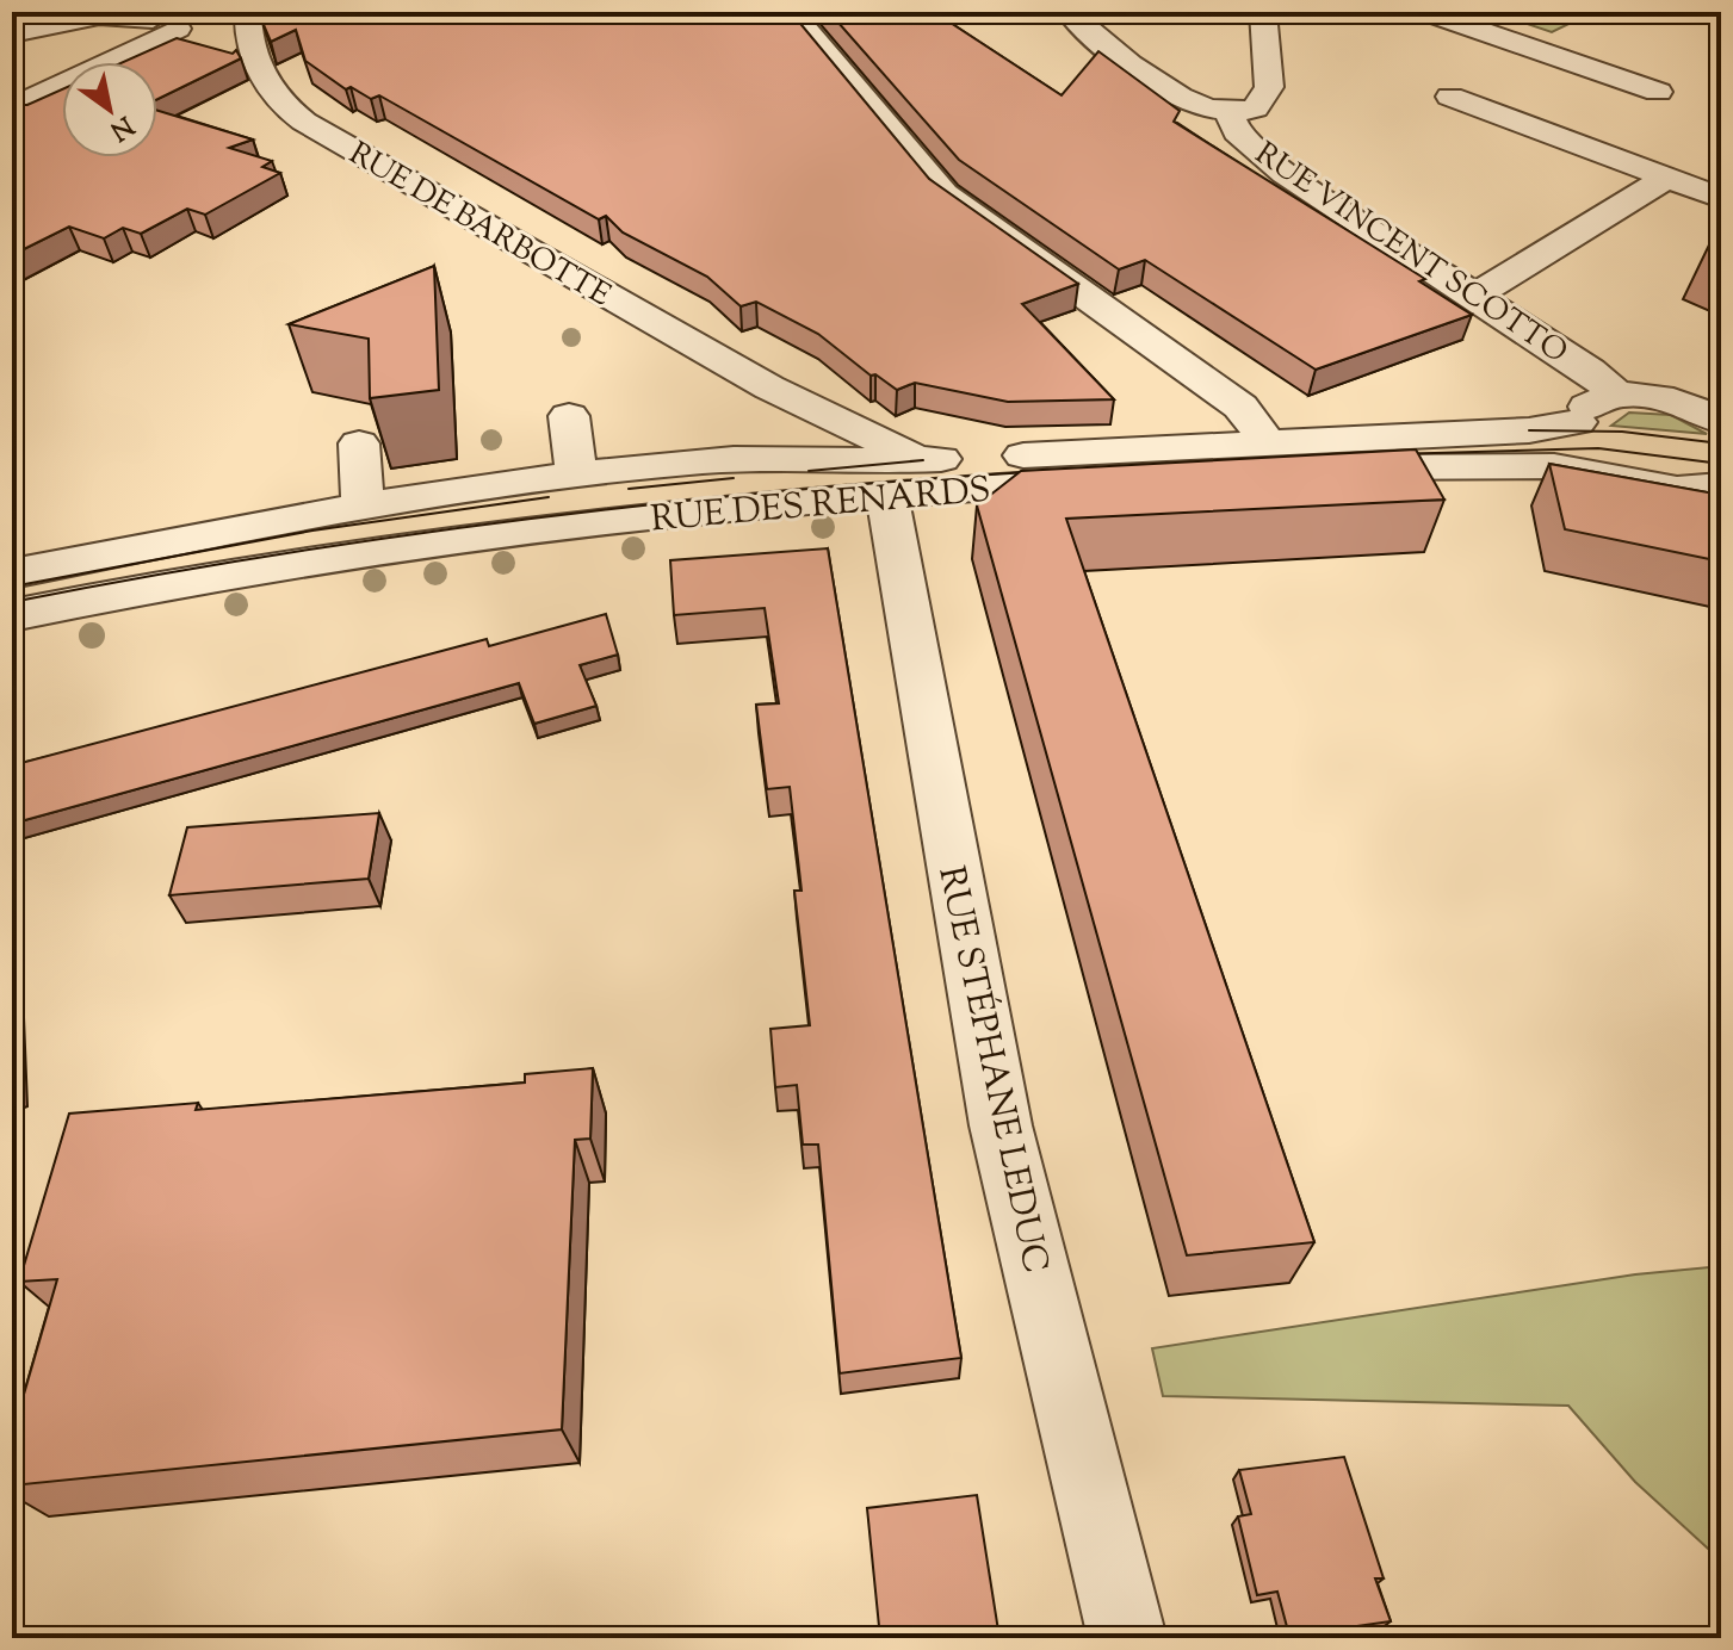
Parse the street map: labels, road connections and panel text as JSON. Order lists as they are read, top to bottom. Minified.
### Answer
{"streets":{"street":["RUE DE BARBOTTE","RUE VINCENT SCOTTO","RUE DES RENARDS","RUE STÉPHANE LEDUC"]},"crossings":[["RUE DE BARBOTTE","RUE DES RENARDS"],["RUE DE BARBOTTE","RUE STÉPHANE LEDUC"],["RUE DES RENARDS","RUE STÉPHANE LEDUC"]],"north":"bottom right"}
